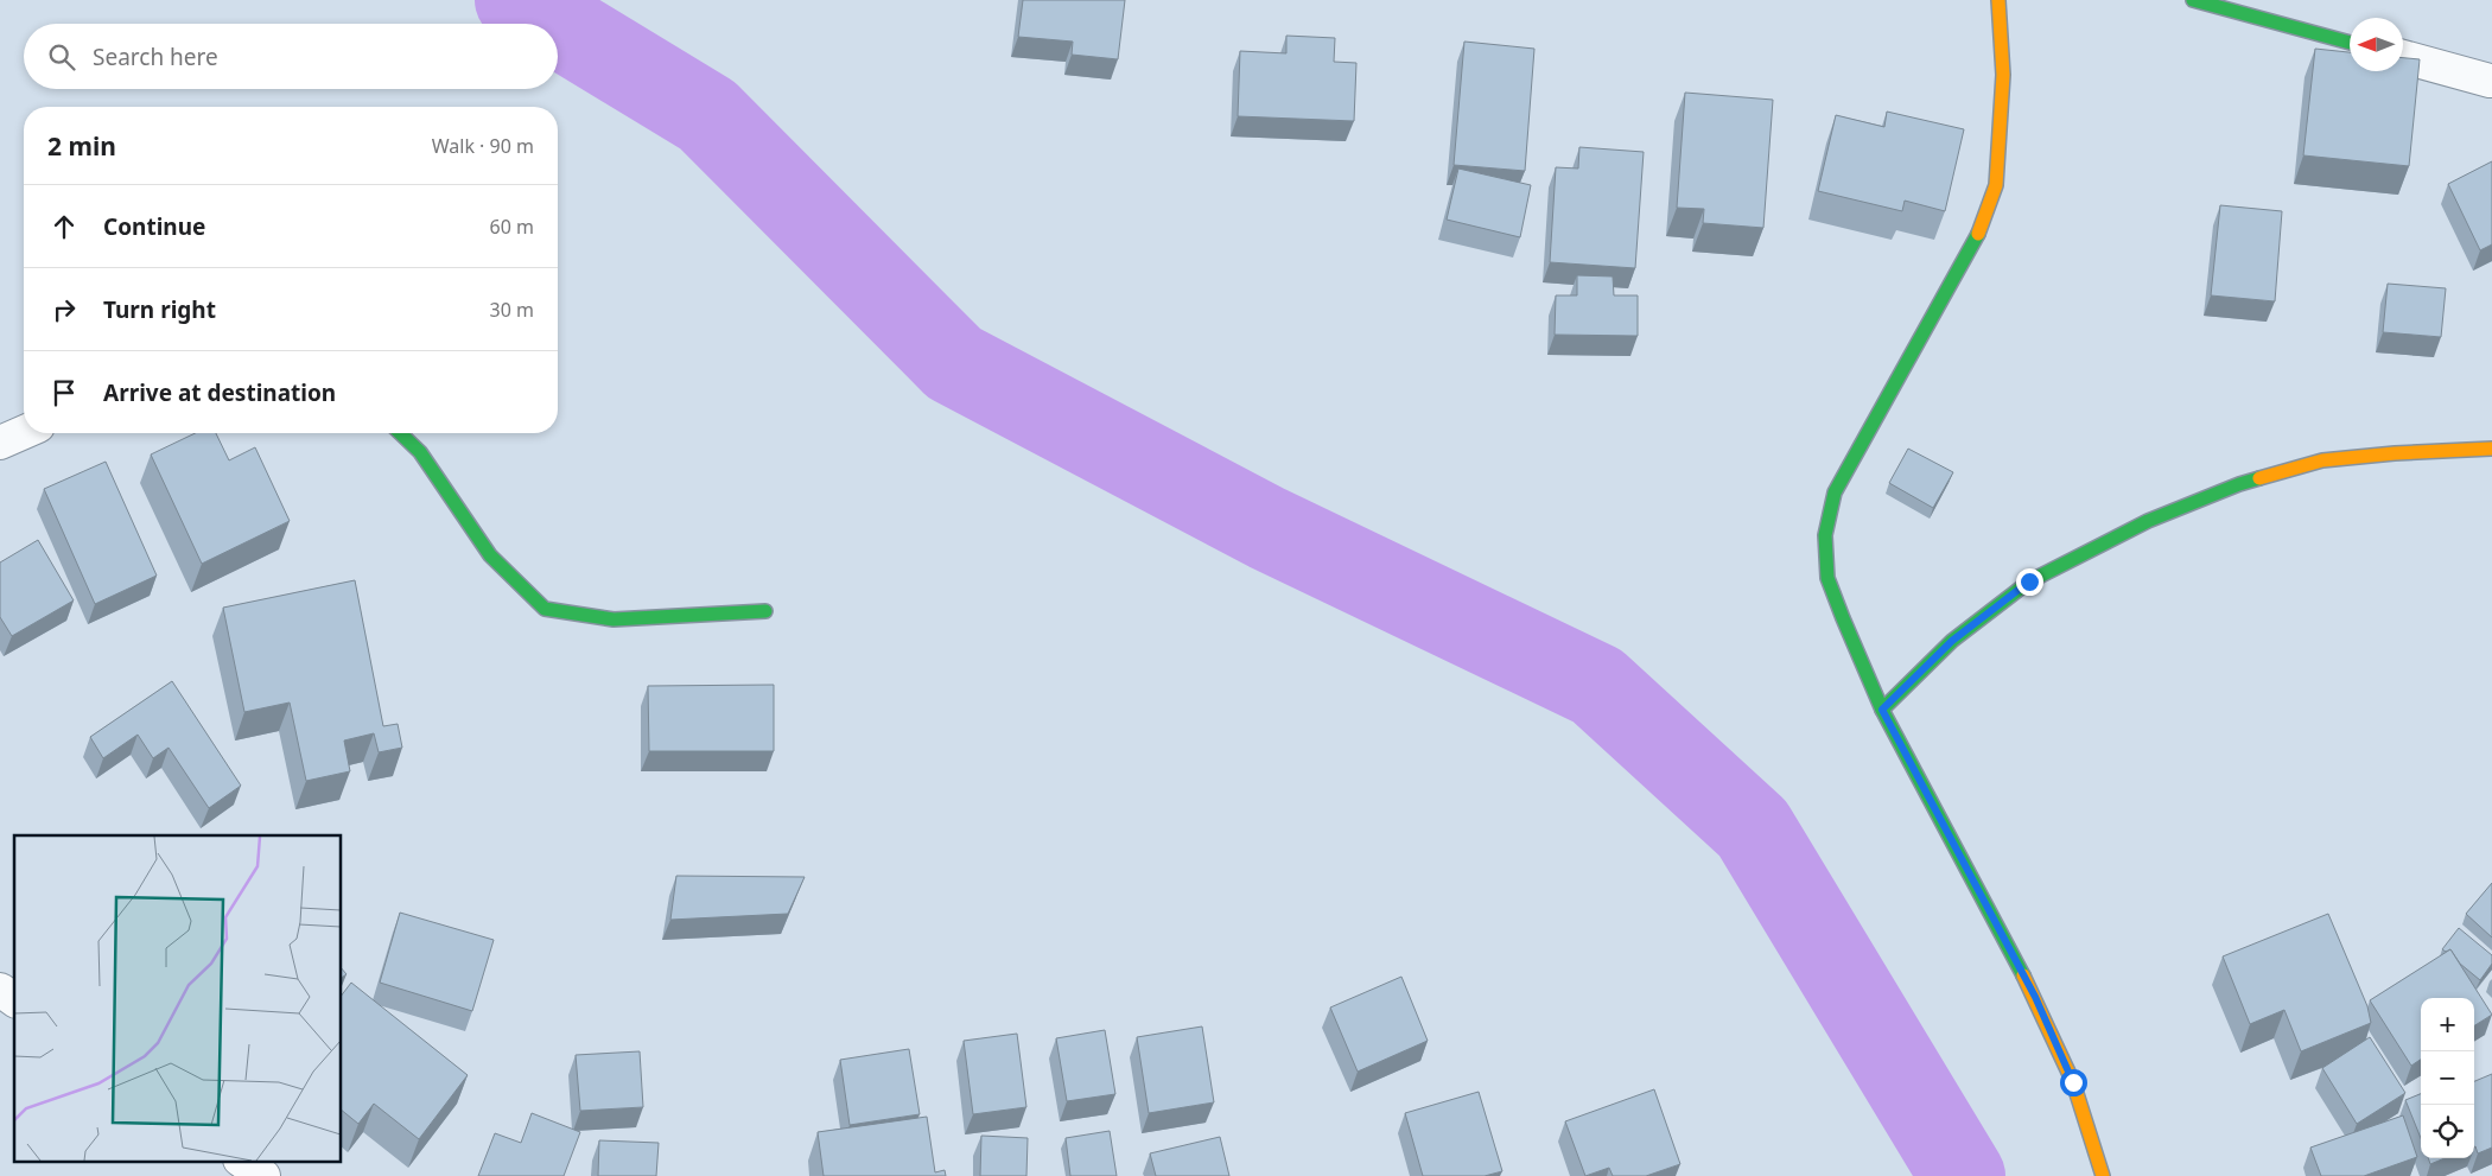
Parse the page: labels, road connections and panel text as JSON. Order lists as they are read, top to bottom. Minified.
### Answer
{"north":"left","page":{"search":"Search here","heading":["2 min","Walk · 90 m"],"list":[["Continue","60 m"],["Turn right","30 m"],"Arrive at destination"],"map_buttons":["+","−"]}}
